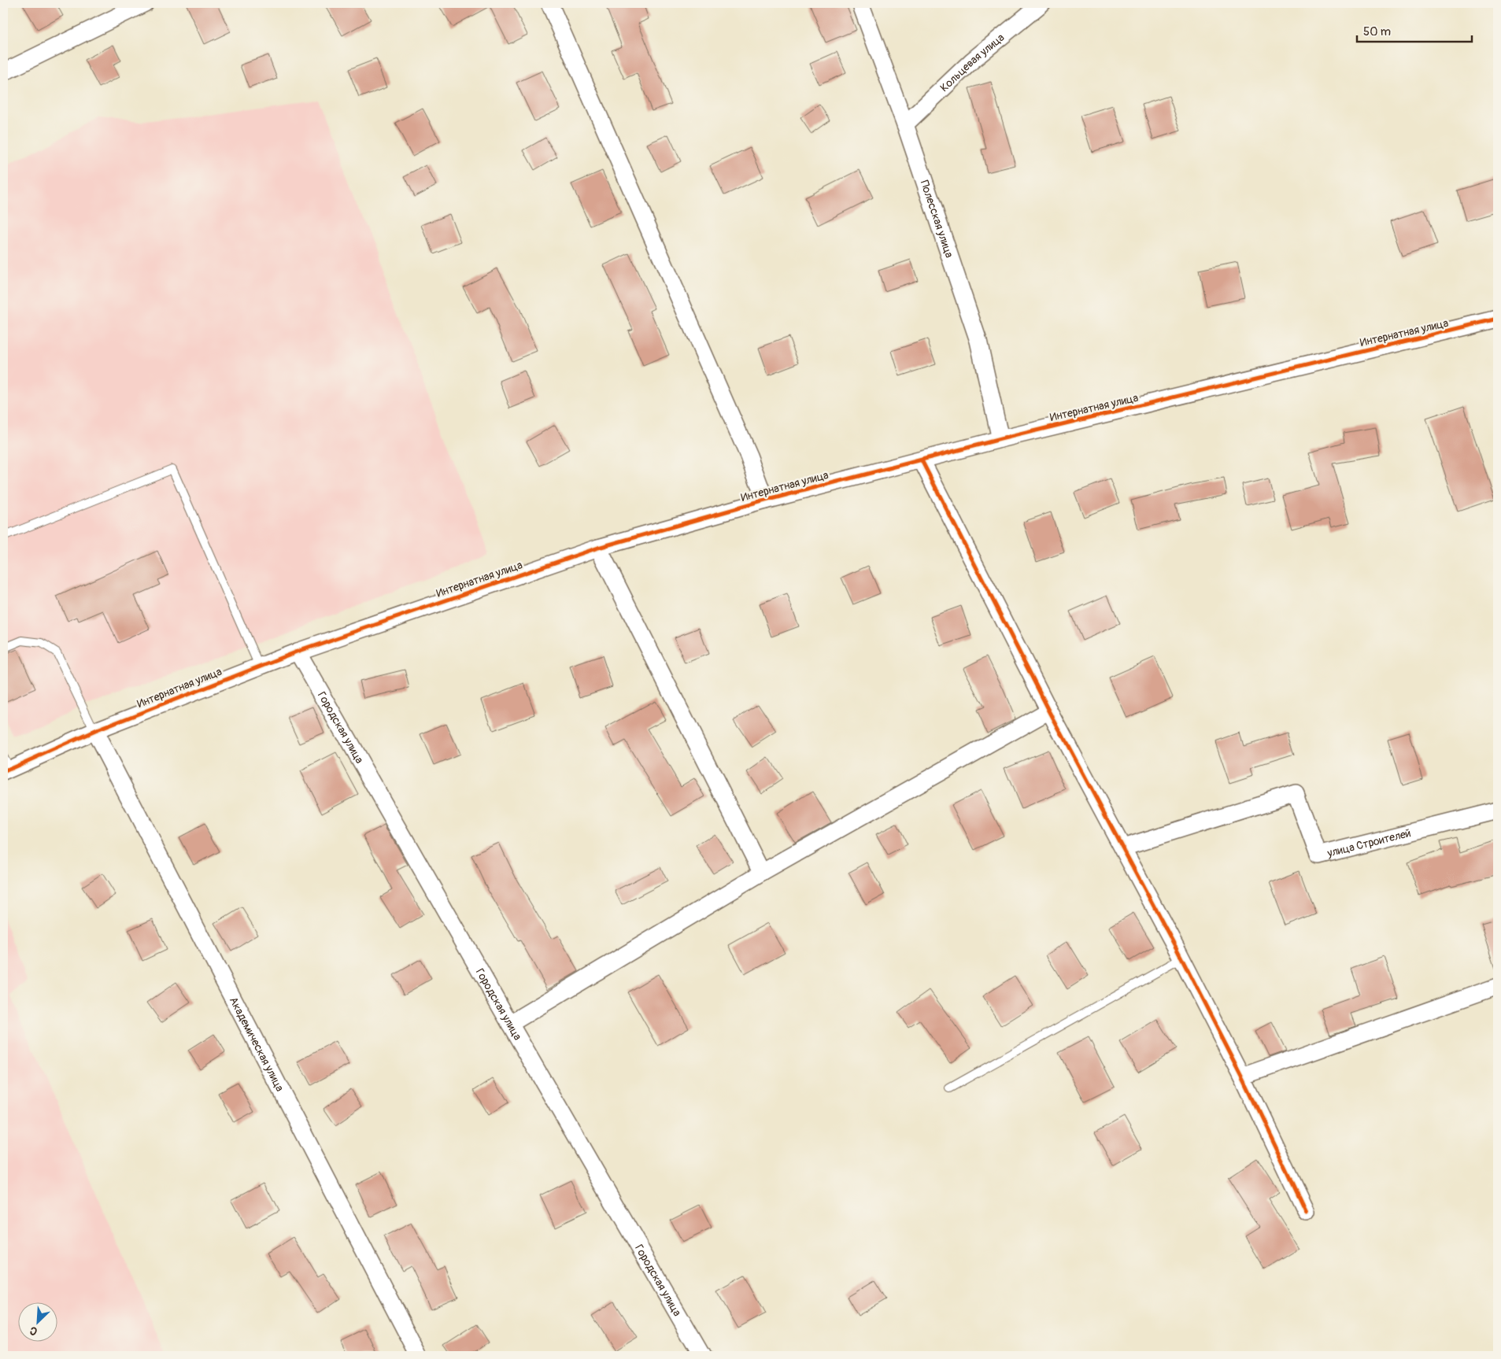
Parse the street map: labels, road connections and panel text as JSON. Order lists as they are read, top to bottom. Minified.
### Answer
{"streets":{"street":["Кольцевая улица","Полесская улица","Интернатная улица","Городская улица","улица Строителей","Академическая улица"]},"crossings":[["Кольцевая улица","Полесская улица"],["Полесская улица","Интернатная улица"],["Интернатная улица","Городская улица"],["Интернатная улица","Академическая улица"]],"scale_bar":"50 m","north":"bottom left"}
